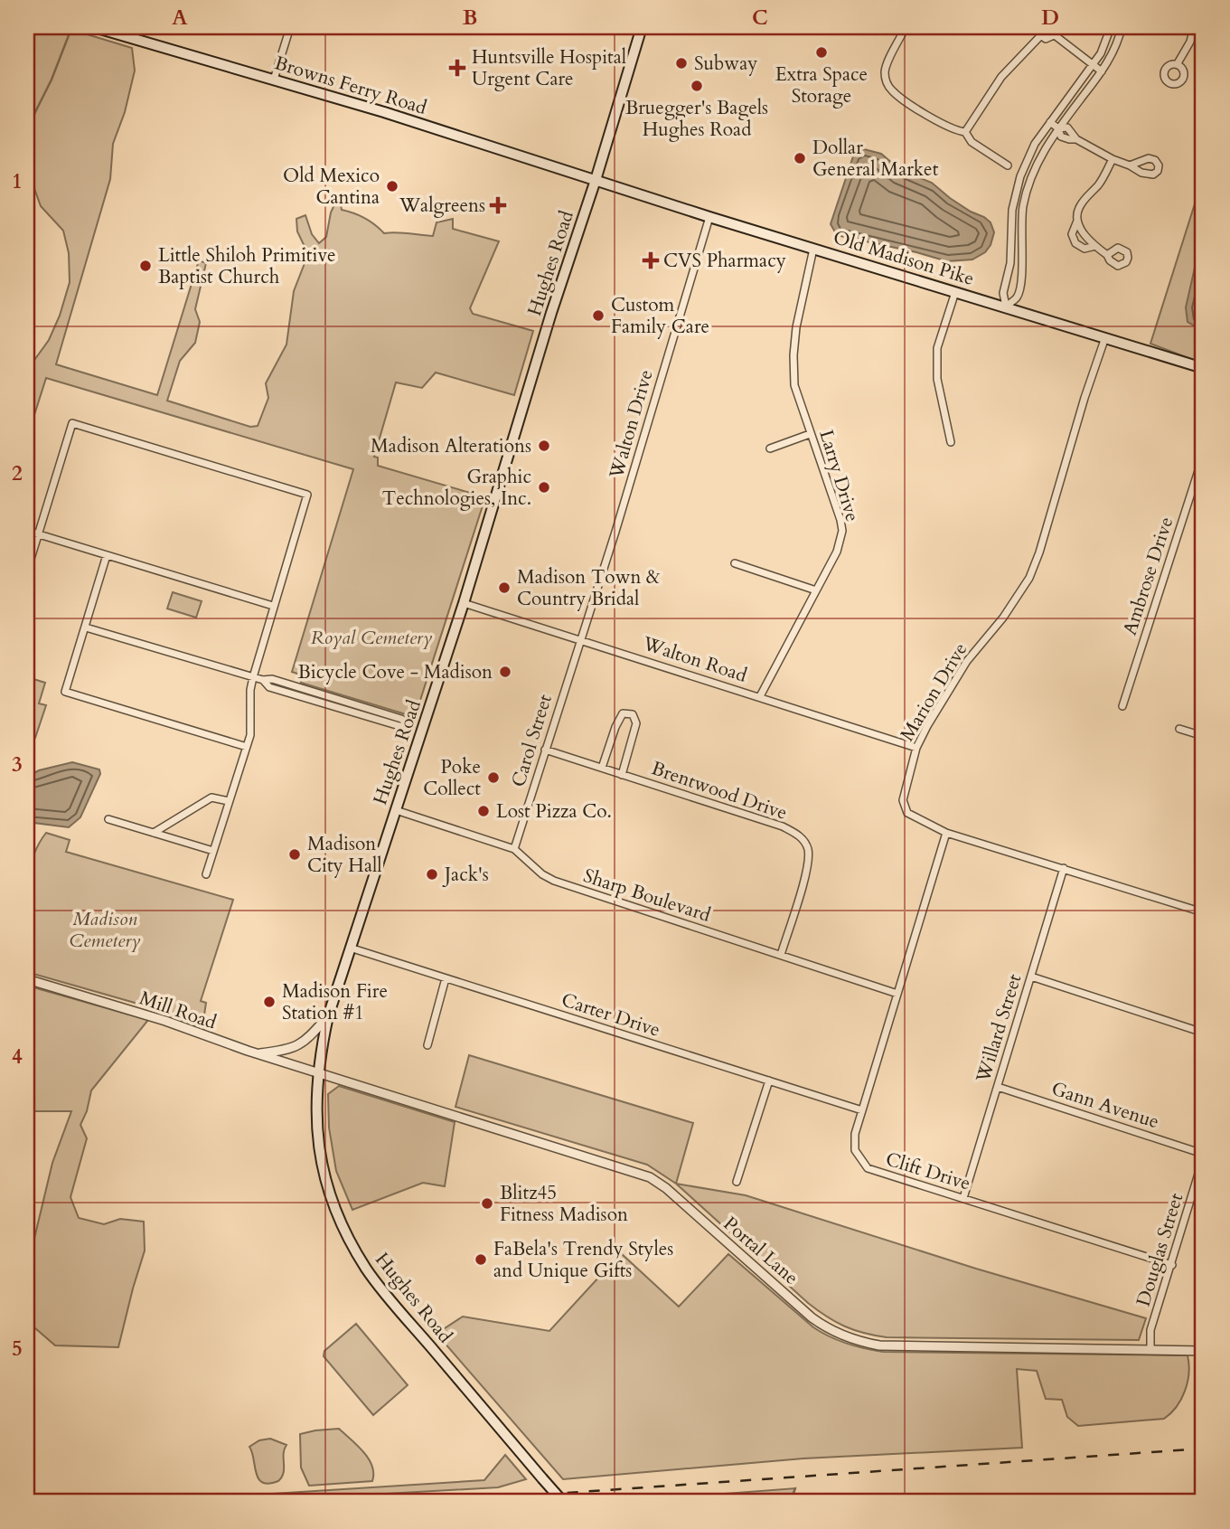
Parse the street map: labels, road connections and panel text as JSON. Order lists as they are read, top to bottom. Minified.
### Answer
{"streets":{"main road":["Browns Ferry Road","Old Madison Pike","Hughes Road"],"street":["Walton Drive","Larry Drive","Ambrose Drive","Walton Road","Marion Drive","Carol Street","Brentwood Drive","Sharp Boulevard","Mill Road","Carter Drive","Willard Street","Gann Avenue","Clift Drive","Douglas Street","Portal Lane"]},"crossings":[["Browns Ferry Road","Old Madison Pike"],["Browns Ferry Road","Hughes Road"],["Old Madison Pike","Hughes Road"],["Old Madison Pike","Walton Drive"],["Old Madison Pike","Larry Drive"],["Old Madison Pike","Marion Drive"],["Hughes Road","Walton Road"],["Hughes Road","Sharp Boulevard"],["Hughes Road","Mill Road"],["Hughes Road","Carter Drive"],["Hughes Road","Portal Lane"],["Walton Drive","Walton Road"],["Walton Drive","Carol Street"],["Larry Drive","Walton Road"],["Walton Road","Marion Drive"],["Walton Road","Carol Street"],["Marion Drive","Willard Street"],["Marion Drive","Clift Drive"],["Carol Street","Brentwood Drive"],["Carol Street","Sharp Boulevard"],["Brentwood Drive","Sharp Boulevard"],["Sharp Boulevard","Clift Drive"],["Mill Road","Portal Lane"],["Carter Drive","Clift Drive"],["Willard Street","Gann Avenue"],["Willard Street","Clift Drive"],["Clift Drive","Douglas Street"],["Douglas Street","Portal Lane"]],"parks":["Royal Cemetery","Madison Cemetery"],"places":{"other":["Extra Space Storage","Subway","Bruegger's Bagels Hughes Road","Dollar General Market","Old Mexico Cantina","Little Shiloh Primitive Baptist Church","Custom Family Care","Madison Alterations","Graphic Technologies, Inc.","Madison Town & Country Bridal","Bicycle Cove - Madison","Poke Collect","Lost Pizza Co.","Madison City Hall","Jack's","Madison Fire Station #1","Blitz45 Fitness Madison","FaBela's Trendy Styles and Unique Gifts"],"health":["Huntsville Hospital Urgent Care","Walgreens","CVS Pharmacy"]},"grid":{"columns":["A","B","C","D"],"rows":["1","2","3","4","5"]}}
